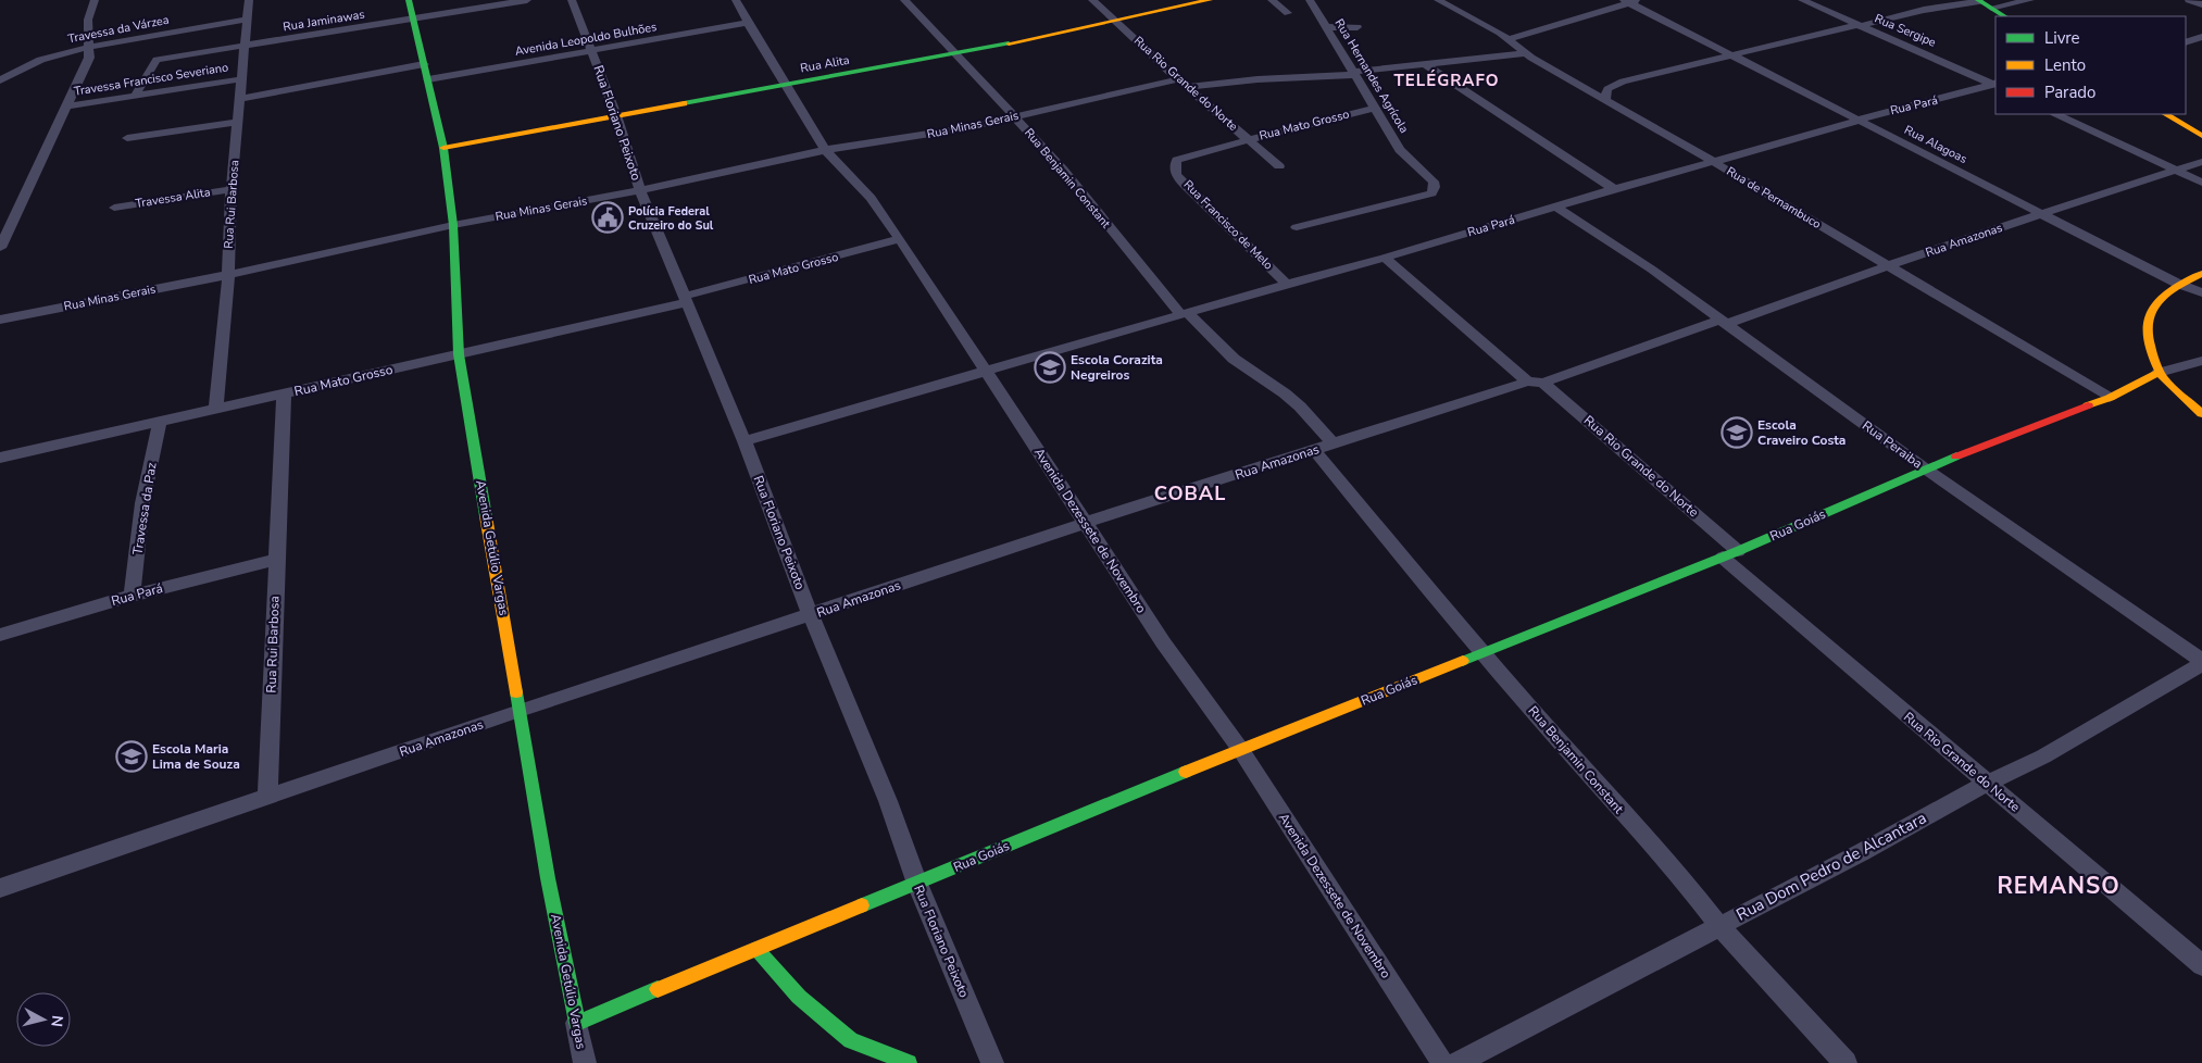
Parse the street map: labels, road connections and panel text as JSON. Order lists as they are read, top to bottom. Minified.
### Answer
{"streets":{"street":["Rua Jaminawas","Travessa da Várzea","Rua Sergipe","Avenida Leopoldo Bulhões","Rua Alita","Rua Hernandes Agrícola","Travessa Francisco Severiano","Rua Rio Grande do Norte","Rua Pará","Rua Floriano Peixoto","Rua Minas Gerais","Rua Mato Grosso","Rua Alagoas","Rua Benjamin Constant","Travessa Alita","Rua de Pernambuco","Rua Rui Barbosa","Rua Francisco de Melo","Rua Amazonas","Rua Peraiba","Travessa da Paz","Rua Goiás","Avenida Dezessete de Novembro","Avenida Getúlio Vargas","Rua Dom Pedro de Alcantara"]},"crossings":[["Rua Jaminawas","Travessa Francisco Severiano"],["Rua Jaminawas","Rua Rui Barbosa"],["Rua Jaminawas","Avenida Getúlio Vargas"],["Travessa da Várzea","Rua Rui Barbosa"],["Rua Sergipe","Rua Pará"],["Avenida Leopoldo Bulhões","Rua Floriano Peixoto"],["Avenida Leopoldo Bulhões","Avenida Dezessete de Novembro"],["Avenida Leopoldo Bulhões","Avenida Getúlio Vargas"],["Rua Alita","Rua Rio Grande do Norte"],["Rua Alita","Rua Floriano Peixoto"],["Rua Alita","Rua Benjamin Constant"],["Rua Alita","Avenida Dezessete de Novembro"],["Rua Alita","Avenida Getúlio Vargas"],["Rua Hernandes Agrícola","Rua Minas Gerais"],["Rua Hernandes Agrícola","Rua Mato Grosso"],["Travessa Francisco Severiano","Rua Rui Barbosa"],["Rua Rio Grande do Norte","Rua Pará"],["Rua Rio Grande do Norte","Rua Minas Gerais"],["Rua Rio Grande do Norte","Rua Mato Grosso"],["Rua Rio Grande do Norte","Rua Amazonas"],["Rua Rio Grande do Norte","Rua Goiás"],["Rua Rio Grande do Norte","Rua Dom Pedro de Alcantara"],["Rua Pará","Rua Floriano Peixoto"],["Rua Pará","Rua Alagoas"],["Rua Pará","Rua Benjamin Constant"],["Rua Pará","Rua de Pernambuco"],["Rua Pará","Rua Rui Barbosa"],["Rua Pará","Rua Francisco de Melo"],["Rua Pará","Rua Peraiba"],["Rua Pará","Travessa da Paz"],["Rua Pará","Avenida Dezessete de Novembro"],["Rua Floriano Peixoto","Rua Minas Gerais"],["Rua Floriano Peixoto","Rua Mato Grosso"],["Rua Floriano Peixoto","Rua Amazonas"],["Rua Floriano Peixoto","Rua Goiás"],["Rua Minas Gerais","Rua Benjamin Constant"],["Rua Minas Gerais","Rua de Pernambuco"],["Rua Minas Gerais","Rua Rui Barbosa"],["Rua Minas Gerais","Avenida Dezessete de Novembro"],["Rua Minas Gerais","Avenida Getúlio Vargas"],["Rua Mato Grosso","Rua Rui Barbosa"],["Rua Mato Grosso","Rua Francisco de Melo"],["Rua Mato Grosso","Travessa da Paz"],["Rua Mato Grosso","Avenida Dezessete de Novembro"],["Rua Mato Grosso","Avenida Getúlio Vargas"],["Rua Alagoas","Rua Amazonas"],["Rua Benjamin Constant","Rua Amazonas"],["Rua Benjamin Constant","Rua Goiás"],["Rua Benjamin Constant","Rua Dom Pedro de Alcantara"],["Travessa Alita","Rua Rui Barbosa"],["Rua de Pernambuco","Rua Amazonas"],["Rua de Pernambuco","Rua Goiás"],["Rua Rui Barbosa","Rua Amazonas"],["Rua Amazonas","Rua Peraiba"],["Rua Amazonas","Avenida Dezessete de Novembro"],["Rua Amazonas","Avenida Getúlio Vargas"],["Rua Peraiba","Rua Goiás"],["Rua Peraiba","Rua Dom Pedro de Alcantara"],["Rua Goiás","Avenida Dezessete de Novembro"],["Rua Goiás","Avenida Getúlio Vargas"]],"districts":["TELÉGRAFO","COBAL","REMANSO"],"places":{"public building":["Polícia Federal Cruzeiro do Sul"],"school or university":["Escola Corazita Negreiros","Escola Craveiro Costa","Escola Maria Lima de Souza"]},"legend":["Livre","Lento","Parado"],"north":"right"}
